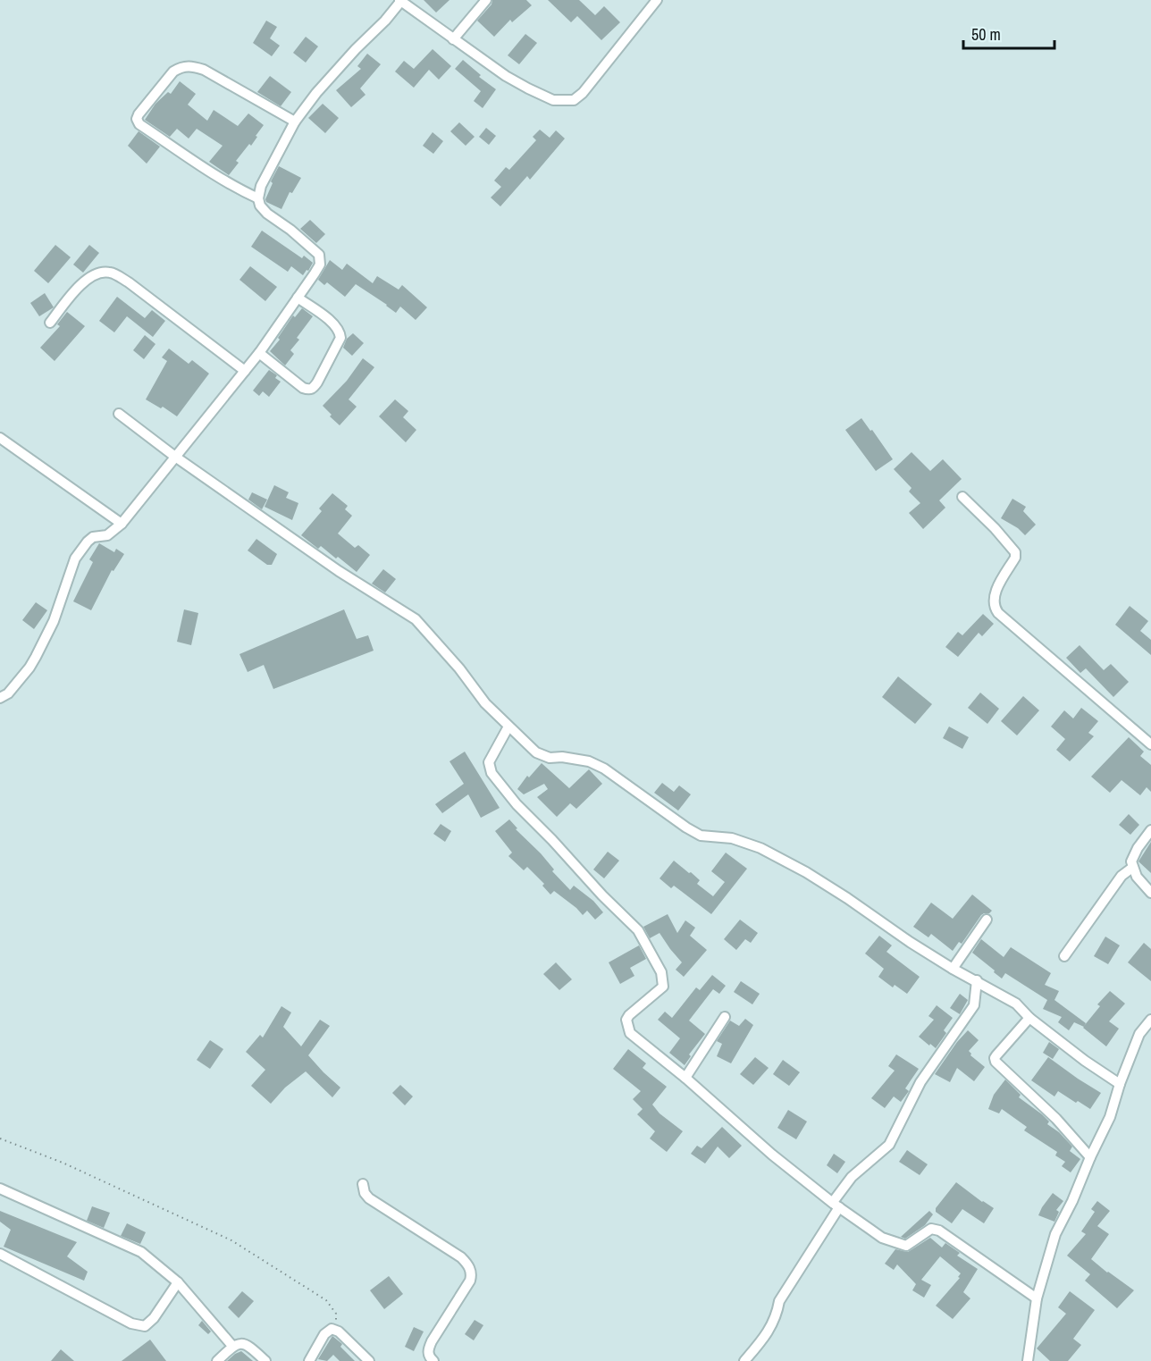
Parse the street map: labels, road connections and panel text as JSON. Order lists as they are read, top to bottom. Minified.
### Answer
{"scale_bar":"50 m"}
